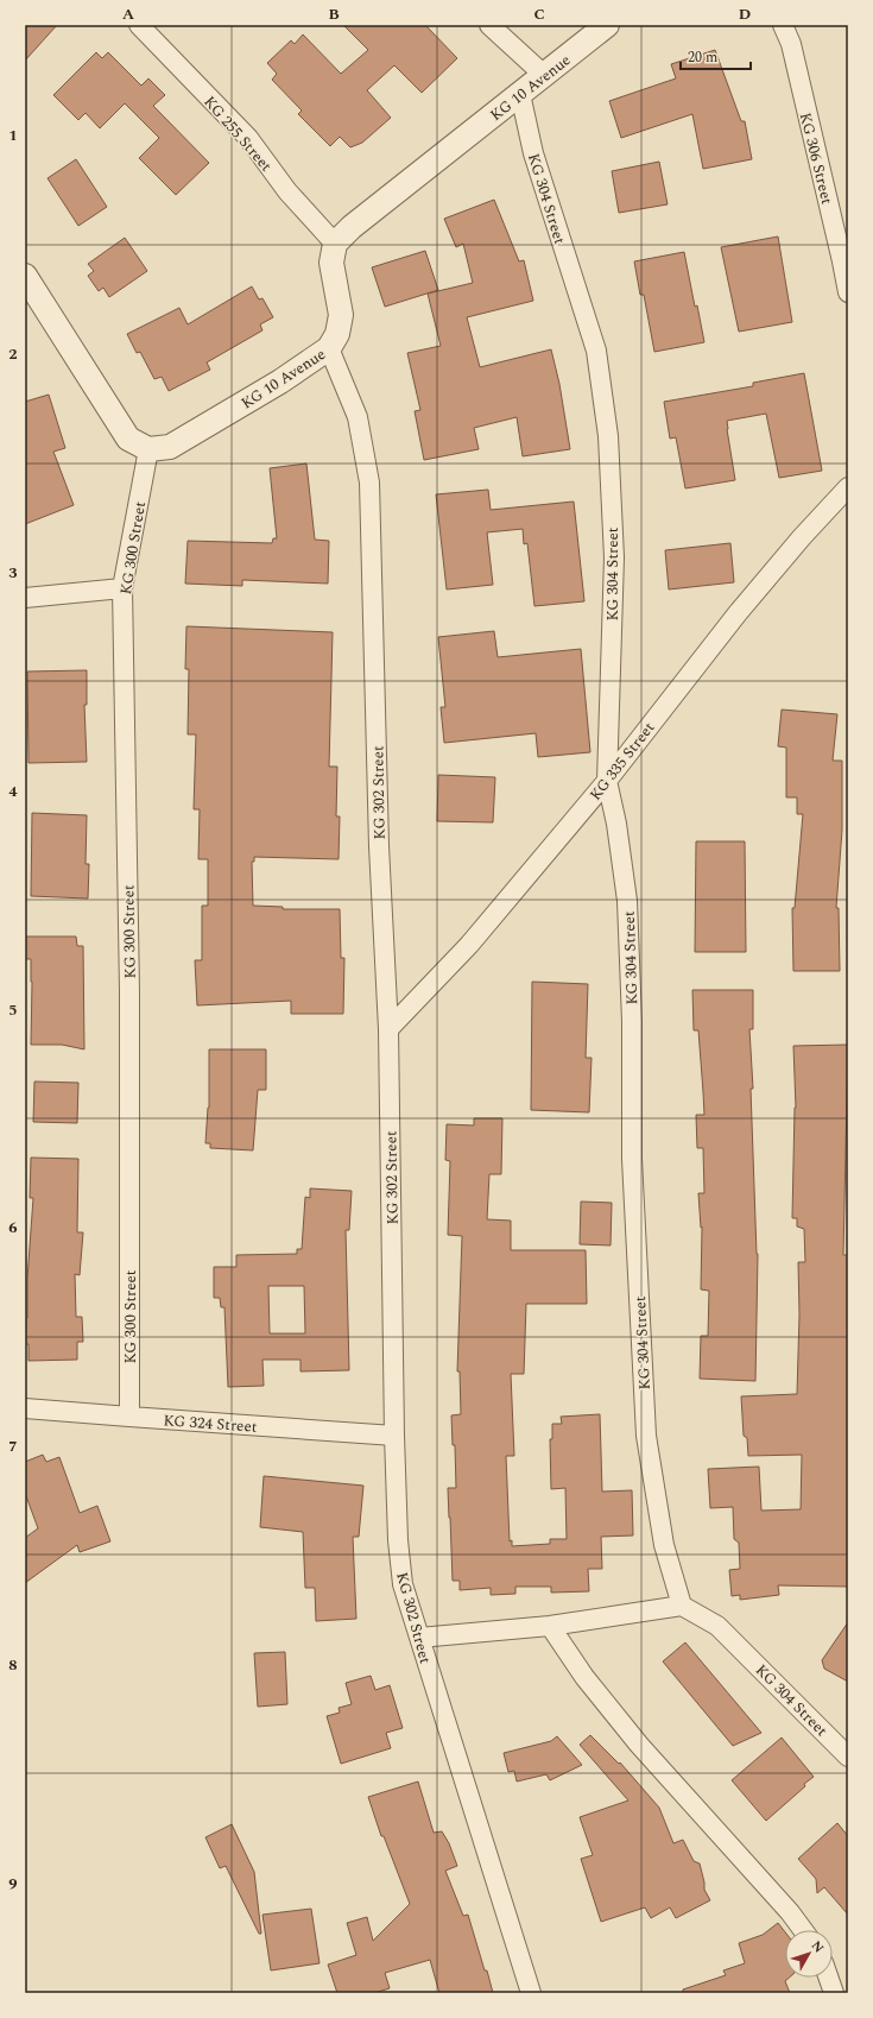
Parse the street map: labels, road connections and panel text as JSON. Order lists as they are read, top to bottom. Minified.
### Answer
{"streets":{"street":["KG 10 Avenue","KG 255 Street","KG 306 Street","KG 304 Street","KG 300 Street","KG 335 Street","KG 302 Street","KG 324 Street"]},"crossings":[["KG 10 Avenue","KG 255 Street"],["KG 10 Avenue","KG 304 Street"],["KG 10 Avenue","KG 300 Street"],["KG 10 Avenue","KG 302 Street"],["KG 304 Street","KG 335 Street"],["KG 300 Street","KG 324 Street"],["KG 335 Street","KG 302 Street"],["KG 302 Street","KG 324 Street"]],"scale_bar":"20 m","north":"top right","grid":{"columns":["A","B","C","D"],"rows":["1","2","3","4","5","6","7","8","9"]}}
